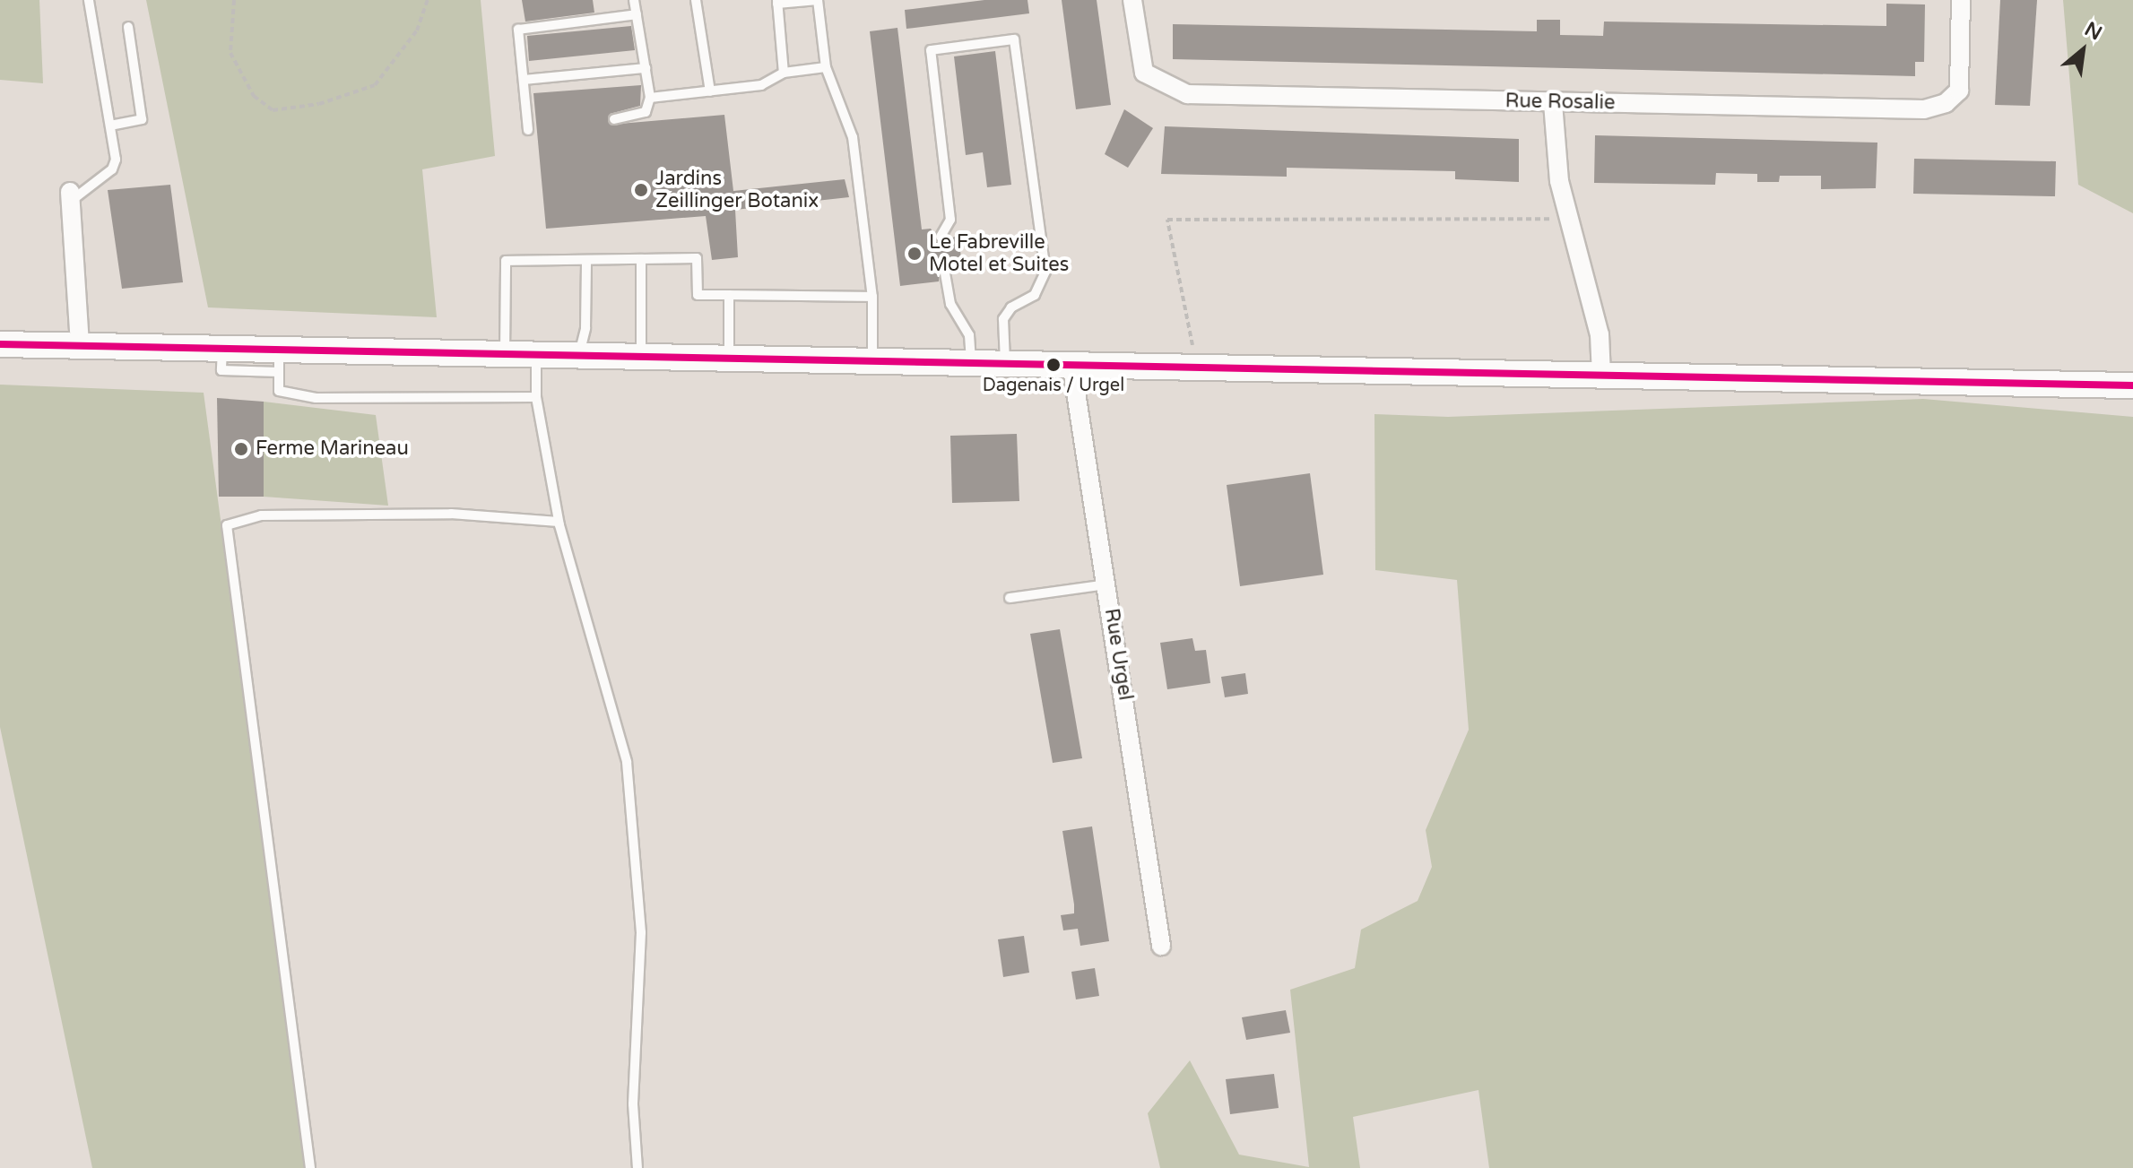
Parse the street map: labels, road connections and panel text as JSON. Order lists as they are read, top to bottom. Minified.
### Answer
{"streets":{"street":["Rue Rosalie","Rue Urgel"]},"places":["Jardins Zeillinger Botanix","Le Fabreville Motel et Suites","Dagenais / Urgel","Ferme Marineau"],"north":"top right"}
